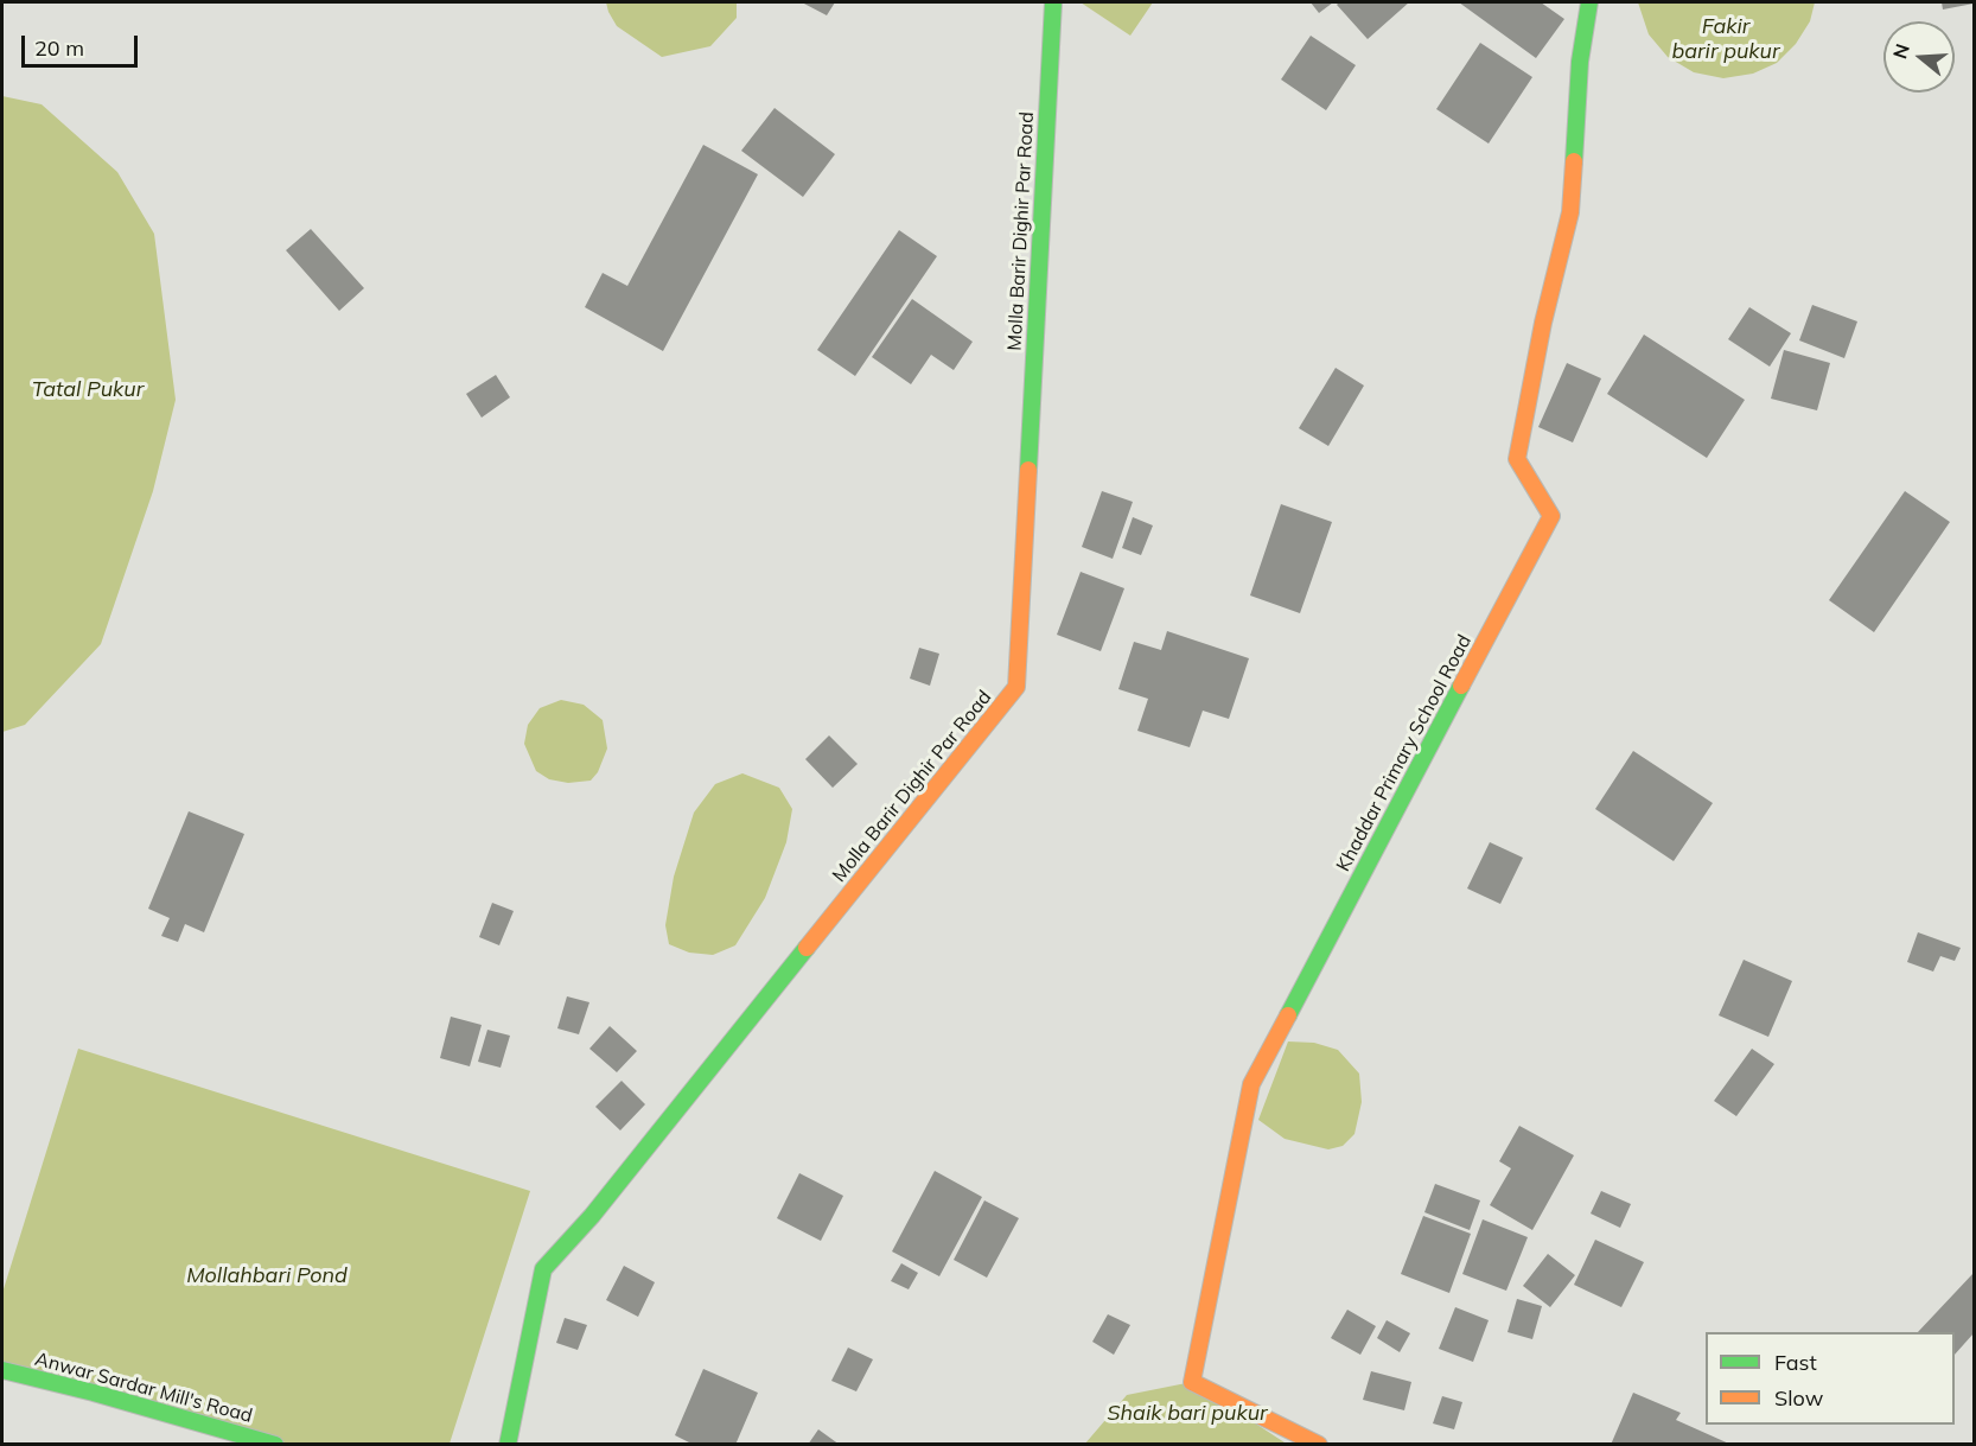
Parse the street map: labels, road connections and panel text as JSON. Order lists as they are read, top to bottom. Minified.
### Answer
{"streets":{"street":["Molla Barir Dighir Par Road","Khaddar Primary School Road","Anwar Sardar Mill's Road"]},"water":["Fakir barir pukur","Tatal Pukur","Mollahbari Pond","Shaik bari pukur"],"legend":["Fast","Slow"],"scale_bar":"20 m","north":"left"}
